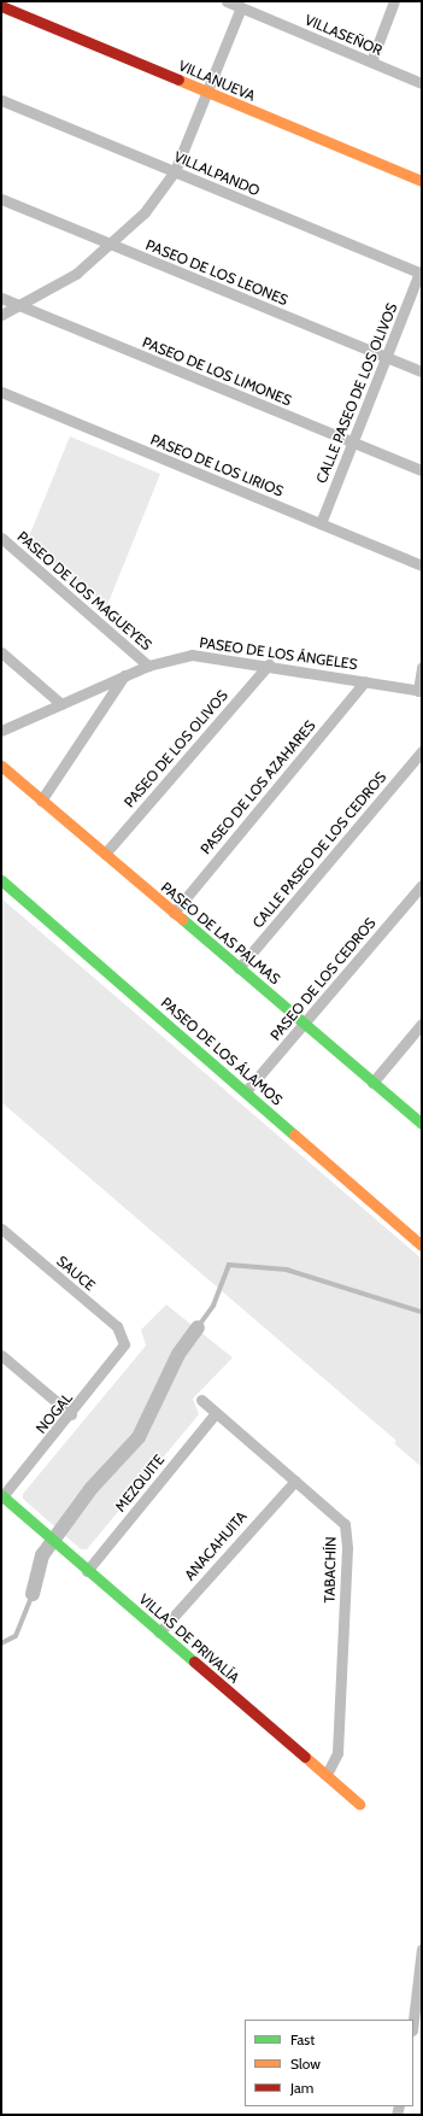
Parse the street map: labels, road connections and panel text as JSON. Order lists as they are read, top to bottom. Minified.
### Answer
{"streets":{"street":["VILLASEÑOR","VILLANUEVA","VILLALPANDO","PASEO DE LOS LEONES","PASEO DE LOS LIMONES","CALLE PASEO DE LOS OLIVOS","PASEO DE LOS LIRIOS","PASEO DE LOS MAGUEYES","PASEO DE LOS ÁNGELES","PASEO DE LOS OLIVOS","PASEO DE LOS AZAHARES","CALLE PASEO DE LOS CEDROS","PASEO DE LAS PALMAS","PASEO DE LOS CEDROS","PASEO DE LOS ÁLAMOS","SAUCE","NOGAL","MEZQUITE","ANACAHUITA","TABACHÍN","VILLAS DE PRIVALÍA"]},"crossings":[["VILLALPANDO","CALLE PASEO DE LOS OLIVOS"],["PASEO DE LOS LEONES","CALLE PASEO DE LOS OLIVOS"],["PASEO DE LOS LIMONES","CALLE PASEO DE LOS OLIVOS"],["CALLE PASEO DE LOS OLIVOS","PASEO DE LOS LIRIOS"],["PASEO DE LOS MAGUEYES","PASEO DE LOS ÁNGELES"],["PASEO DE LOS ÁNGELES","PASEO DE LOS OLIVOS"],["PASEO DE LOS ÁNGELES","PASEO DE LOS AZAHARES"],["PASEO DE LOS OLIVOS","PASEO DE LAS PALMAS"],["PASEO DE LOS AZAHARES","PASEO DE LAS PALMAS"],["CALLE PASEO DE LOS CEDROS","PASEO DE LAS PALMAS"],["PASEO DE LAS PALMAS","PASEO DE LOS CEDROS"],["PASEO DE LOS CEDROS","PASEO DE LOS ÁLAMOS"],["SAUCE","NOGAL"],["NOGAL","VILLAS DE PRIVALÍA"],["MEZQUITE","TABACHÍN"],["MEZQUITE","VILLAS DE PRIVALÍA"],["ANACAHUITA","TABACHÍN"],["ANACAHUITA","VILLAS DE PRIVALÍA"],["TABACHÍN","VILLAS DE PRIVALÍA"]],"legend":["Fast","Slow","Jam"]}
